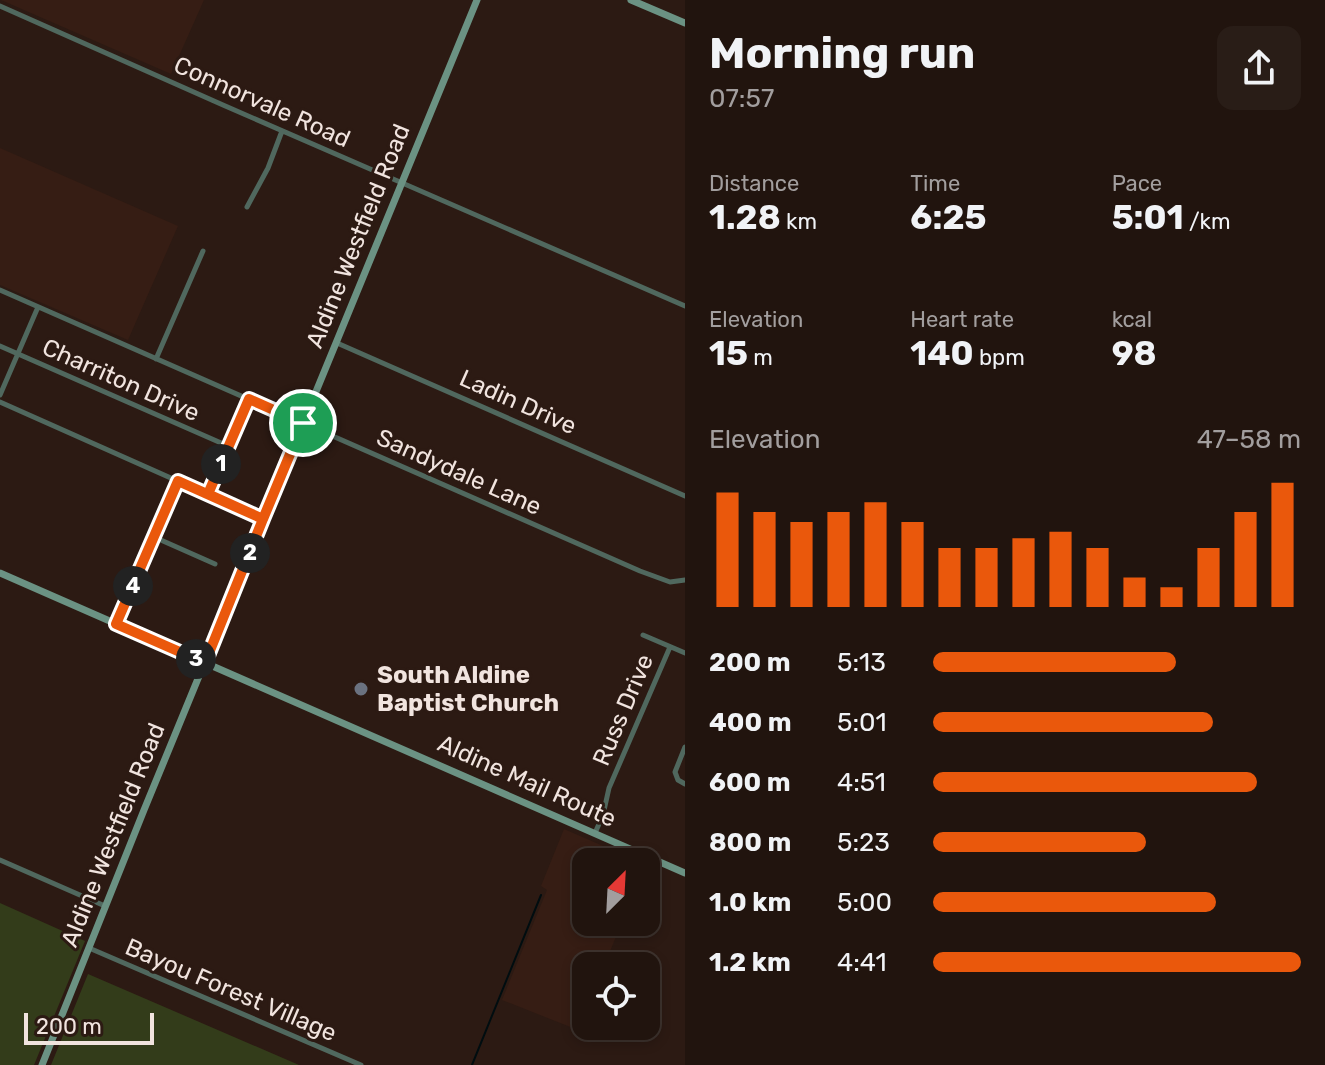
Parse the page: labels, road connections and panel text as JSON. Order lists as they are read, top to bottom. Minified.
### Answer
{"streets":{"main road":["Aldine Westfield Road","Aldine Mail Route"],"street":["Connorvale Road","Charriton Drive","Ladin Drive","Sandydale Lane","Russ Drive","Bayou Forest Village"]},"crossings":[["Connorvale Road","Aldine Westfield Road"],["Aldine Westfield Road","Ladin Drive"],["Aldine Westfield Road","Sandydale Lane"],["Aldine Westfield Road","Aldine Mail Route"],["Aldine Westfield Road","Bayou Forest Village"],["Russ Drive","Aldine Mail Route"]],"places":["South Aldine Baptist Church"],"scale_bar":"200 m","north":"top right","page":{"heading":["Morning run","07:57"],"stats":[["Distance","1.28 km"],["Time","6:25"],["Pace","5:01 /km"],["Elevation","15 m"],["Heart rate","140 bpm"],["kcal","98"]],"chart":["Elevation","47–58 m"],"pins":["1","2","4","3"],"list":[{"name":"200 m","note":"5:13"},{"name":"400 m","note":"5:01"},{"name":"600 m","note":"4:51"},{"name":"800 m","note":"5:23"},{"name":"1.0 km","note":"5:00"},{"name":"1.2 km","note":"4:41"}],"scale":"200 m"}}
